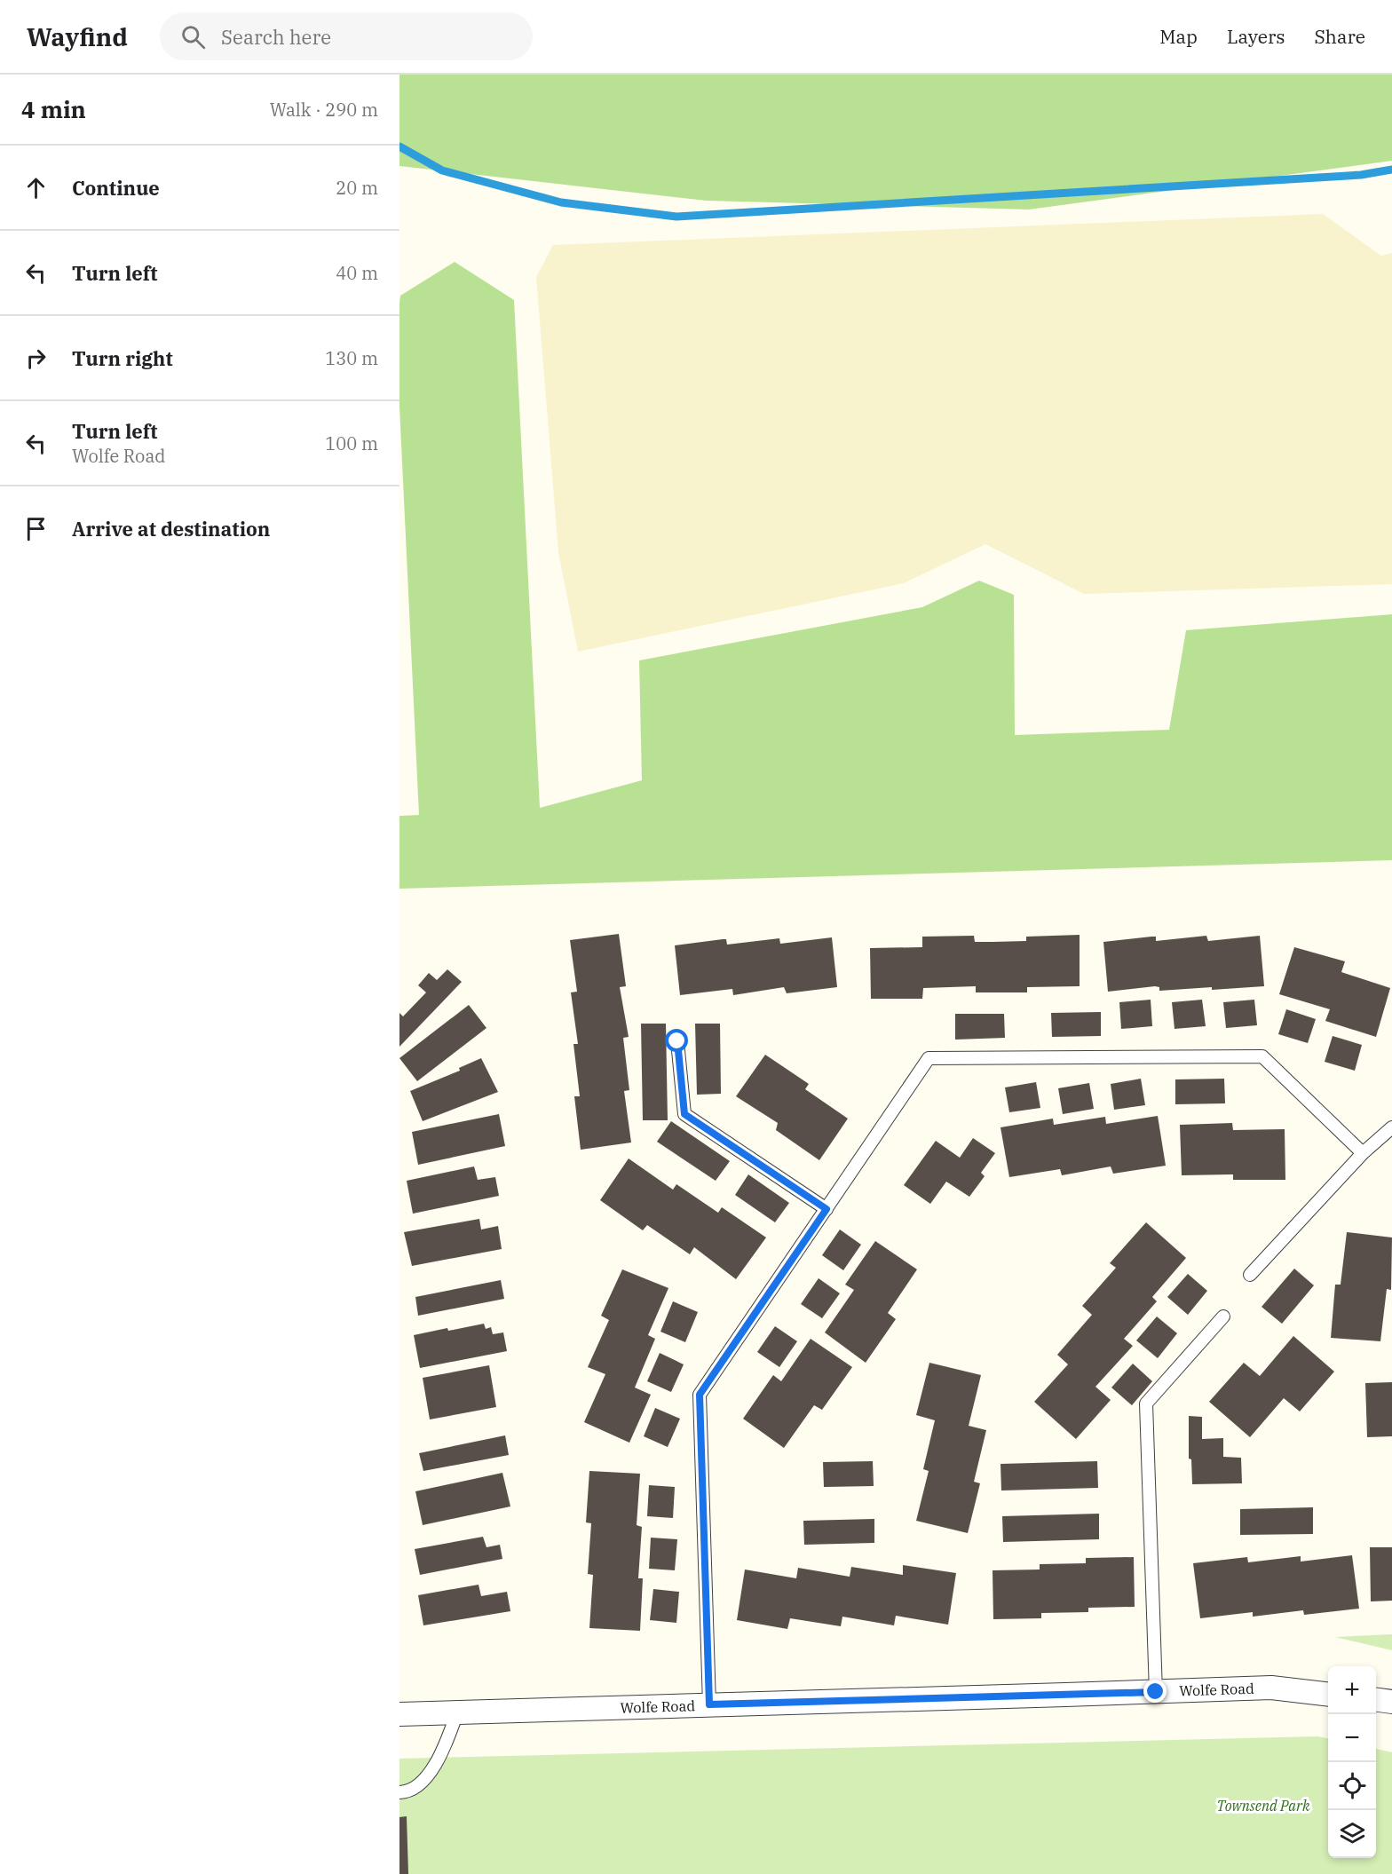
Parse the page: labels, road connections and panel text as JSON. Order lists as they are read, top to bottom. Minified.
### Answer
{"streets":{"street":["Wolfe Road"]},"parks":["Townsend Park"],"page":{"header":"Wayfind","search":"Search here","nav":["Map","Layers","Share"],"heading":["4 min","Walk · 290 m"],"list":[["Continue","20 m"],["Turn left","40 m"],["Turn right","130 m"],["Turn left","Wolfe Road","100 m"],"Arrive at destination"],"map_buttons":["+","−"]}}
